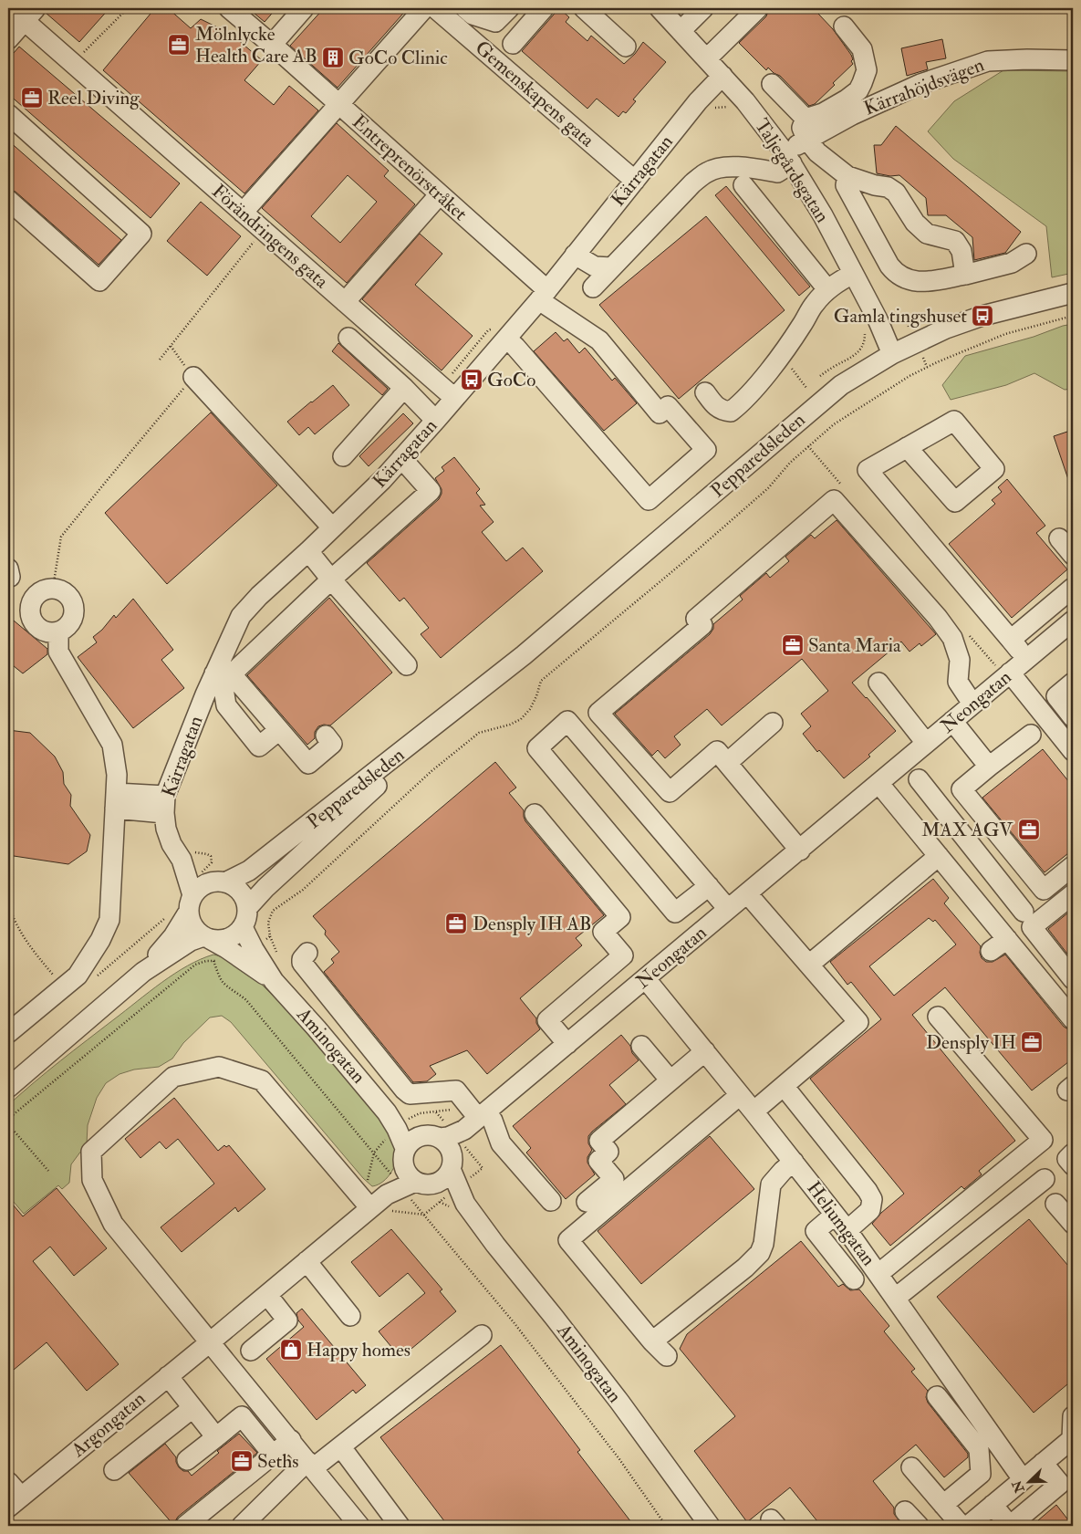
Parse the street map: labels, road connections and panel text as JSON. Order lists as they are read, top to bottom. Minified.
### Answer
{"streets":{"street":["Kärrahöjdsvägen","Gemenskapens gata","Entreprenörstråket","Kärragatan","Taljegårdsgatan","Förändringens gata","Pepparedsleden","Neongatan","Aminogatan","Heliumgatan","Argongatan"]},"crossings":[["Kärrahöjdsvägen","Taljegårdsgatan"],["Gemenskapens gata","Kärragatan"],["Entreprenörstråket","Kärragatan"],["Kärragatan","Taljegårdsgatan"],["Kärragatan","Förändringens gata"],["Kärragatan","Pepparedsleden"],["Kärragatan","Aminogatan"],["Taljegårdsgatan","Pepparedsleden"],["Pepparedsleden","Aminogatan"],["Neongatan","Aminogatan"],["Neongatan","Heliumgatan"],["Neongatan","Argongatan"],["Aminogatan","Argongatan"]],"places":{"office":["Mölnlycke Health Care AB","Reel Diving","Santa Maria","MAX AGV","Densply IH AB","Densply IH","Seths"],"building":["GoCo Clinic"],"bus stop":["Gamla tingshuset","GoCo"],"shop":["Happy homes"]},"north":"bottom left"}
